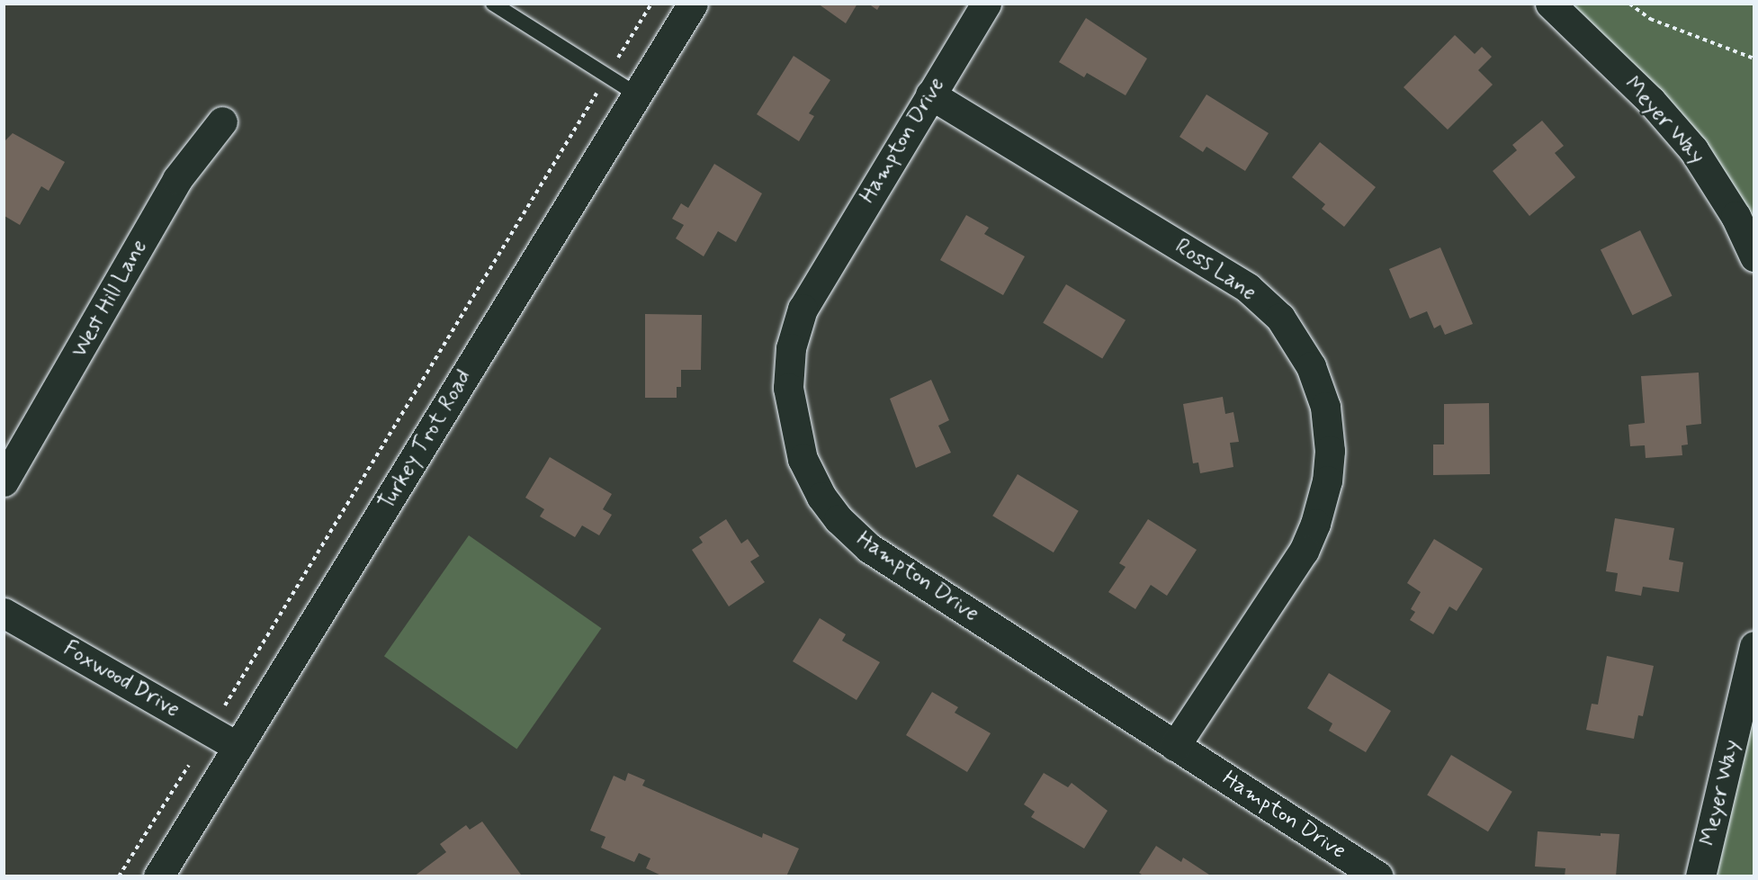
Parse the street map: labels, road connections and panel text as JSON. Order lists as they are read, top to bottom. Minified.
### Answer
{"streets":{"street":["Meyer Way","Hampton Drive","Ross Lane","West Hill Lane","Turkey Trot Road","Foxwood Drive"]},"crossings":[["Hampton Drive","Ross Lane"],["Turkey Trot Road","Foxwood Drive"]]}
